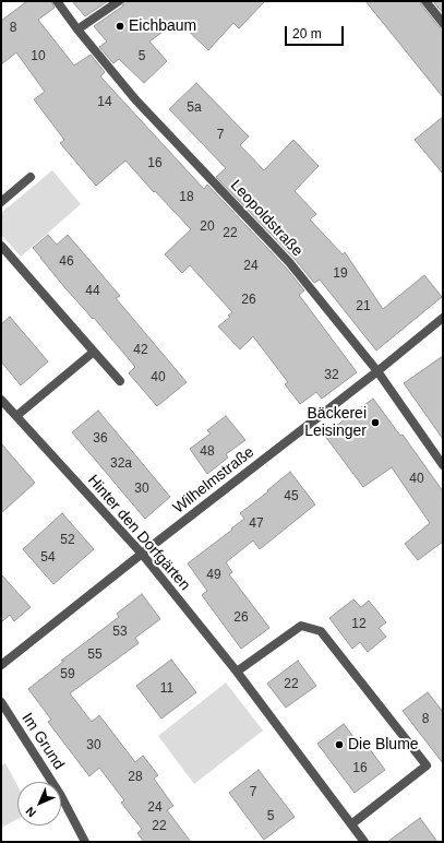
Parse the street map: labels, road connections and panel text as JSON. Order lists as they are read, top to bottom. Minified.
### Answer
{"streets":{"street":["Leopoldstraße","Wilhelmstraße","Hinter den Dorfgärten","Im Grund"]},"crossings":[["Leopoldstraße","Wilhelmstraße"],["Wilhelmstraße","Hinter den Dorfgärten"]],"places":["Eichbaum","Bäckerei Leisinger","Die Blume"],"house_numbers":["8","10","5","14","5a","7","16","18","20","22","46","24","19","44","26","21","42","32","40","36","48","32a","40","30","45","47","52","54","49","26","12","53","55","59","22","11","8","30","16","28","7","24","5","22"],"scale_bar":"20 m","north":"bottom left"}
